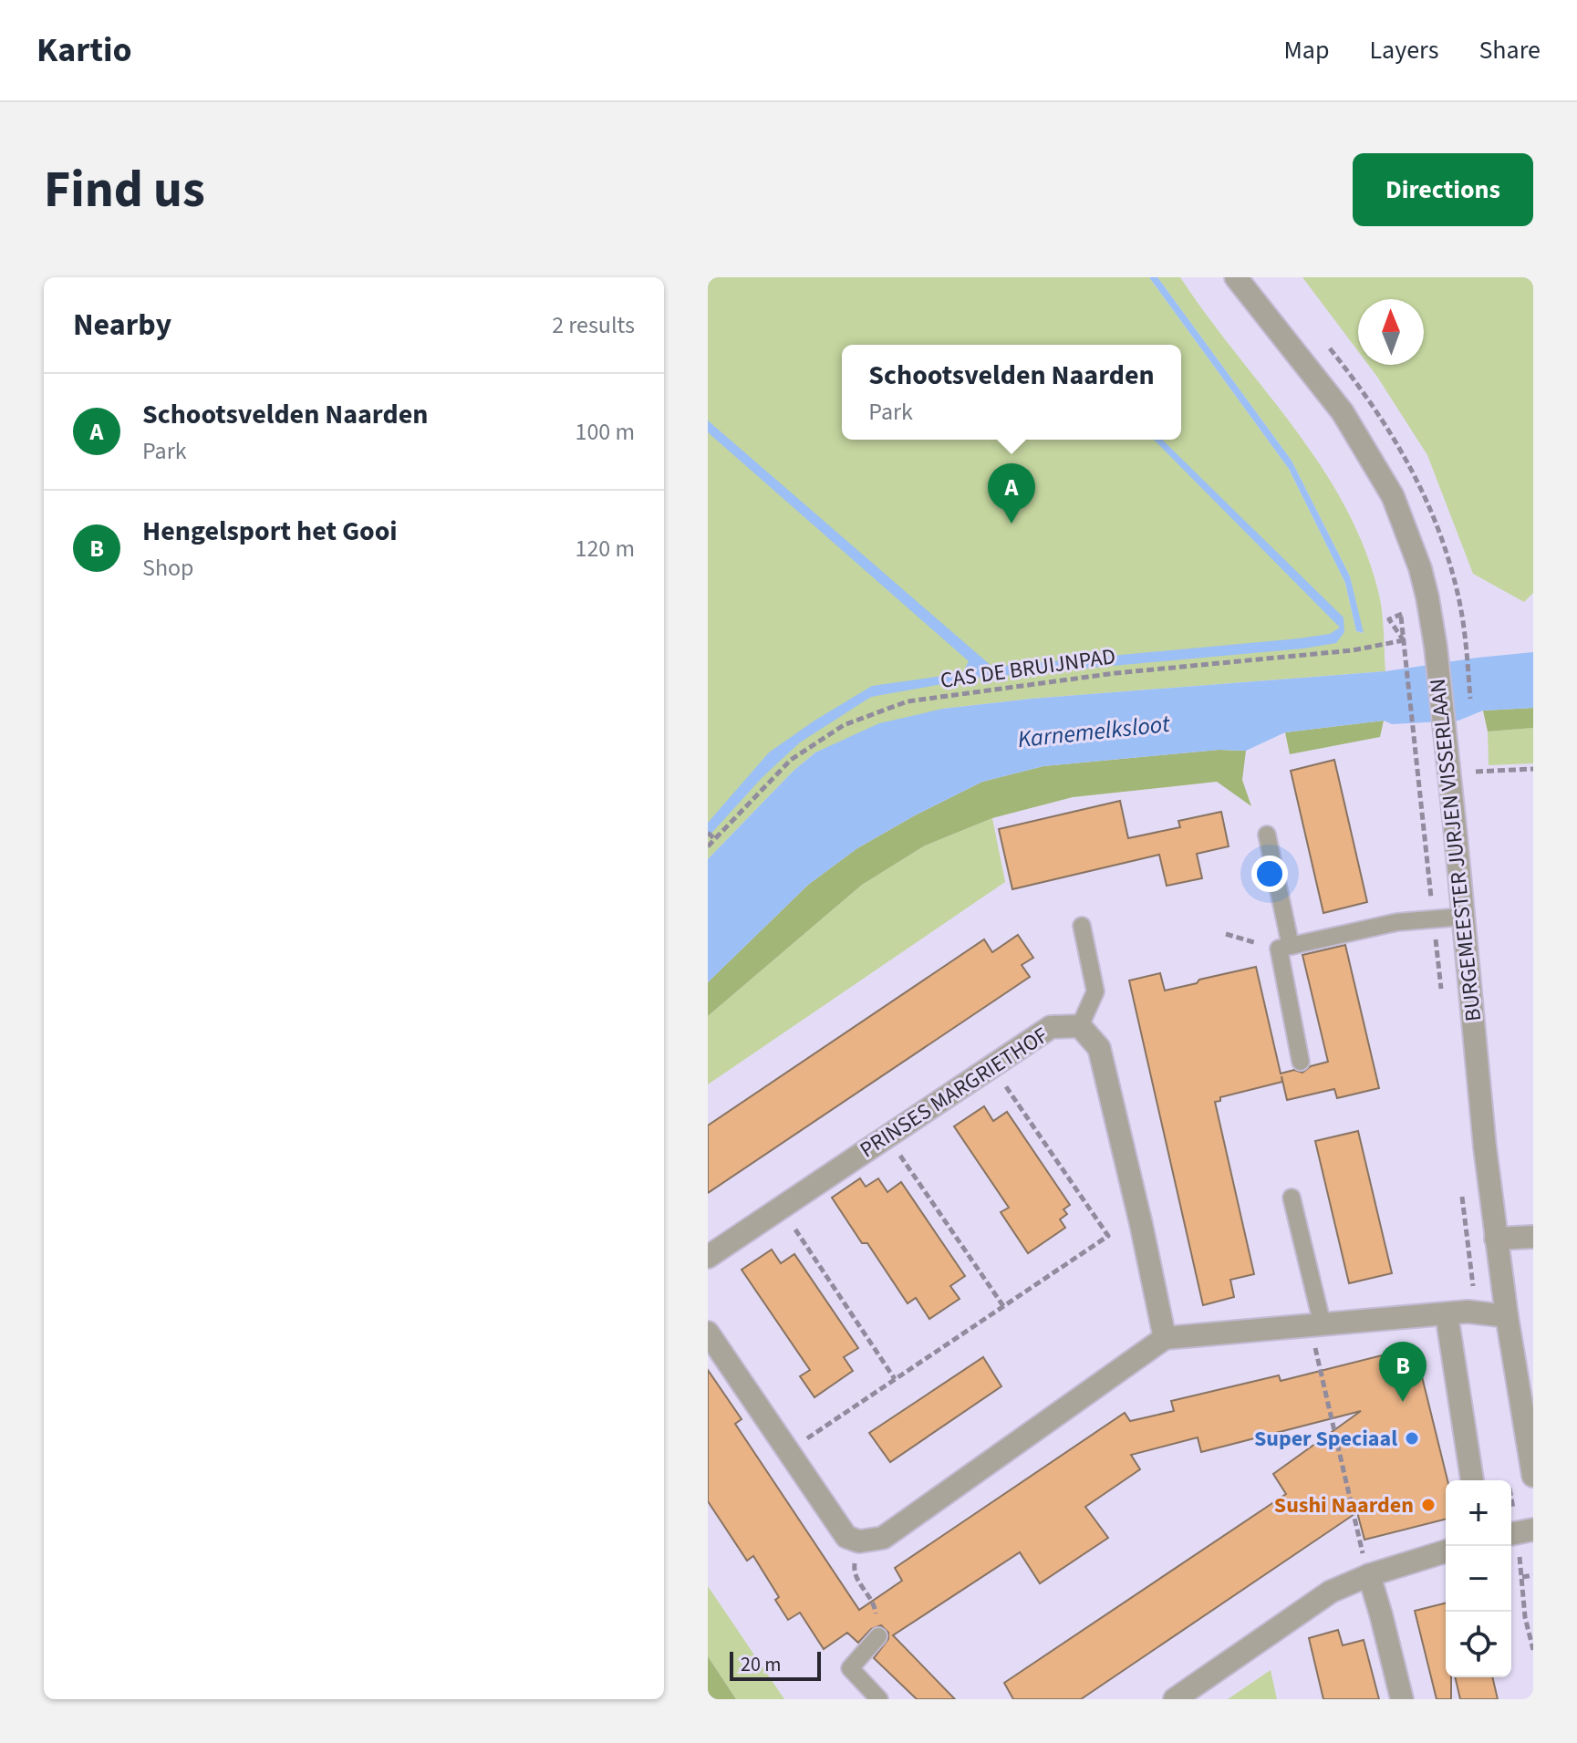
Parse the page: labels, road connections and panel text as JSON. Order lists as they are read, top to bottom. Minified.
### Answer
{"streets":{"street":["BURGEMEESTER JURJEN VISSERLAAN","PRINSES MARGRIETHOF"],"path":["CAS DE BRUIJNPAD"]},"crossings":[["CAS DE BRUIJNPAD","BURGEMEESTER JURJEN VISSERLAAN"]],"water":["Karnemelksloot"],"places":["Super Speciaal","Sushi Naarden"],"scale_bar":"20 m","north":"top","page":{"header":"Kartio","nav":["Map","Layers","Share"],"buttons":"Directions","title":"Find us","heading":["Nearby","2 results"],"popup":["Schootsvelden Naarden","Park"],"list":[{"mark":"A","name":"Schootsvelden Naarden","note":"Park","value":"100 m"},{"mark":"B","name":"Hengelsport het Gooi","note":"Shop","value":"120 m"}],"pins":["A","B"],"map_buttons":["+","−"],"scale":"20 m"}}
